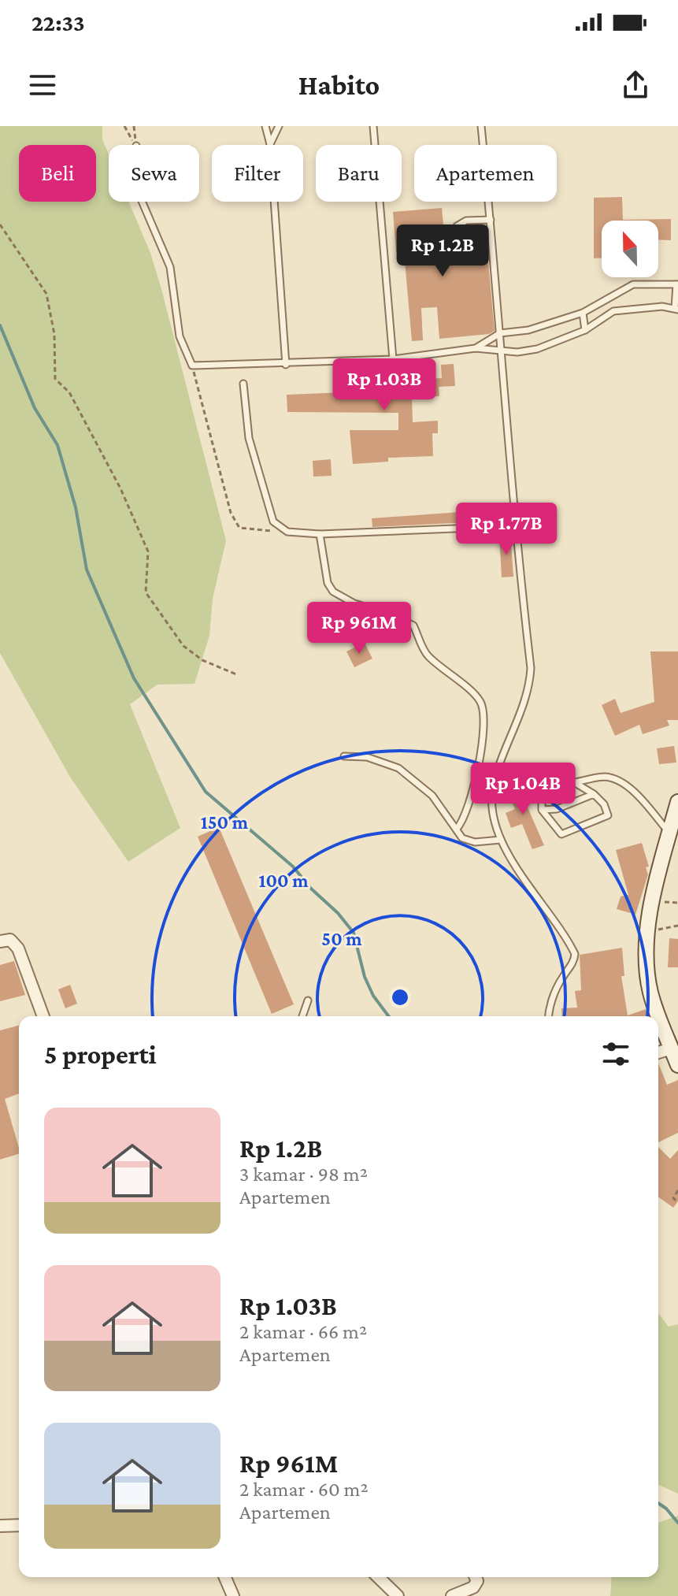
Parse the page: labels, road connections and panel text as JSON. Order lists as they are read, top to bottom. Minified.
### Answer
{"north":"top","page":{"status":"22:33","header":"Habito","chip":["Beli","Sewa","Filter","Baru","Apartemen"],"price":["Rp 1.2B","Rp 1.03B","Rp 1.77B","Rp 961M","Rp 1.04B"],"heading":"5 properti","list":[{"name":"Rp 1.2B","note":"3 kamar · 98 m² · Apartemen"},{"name":"Rp 1.03B","note":"2 kamar · 66 m² · Apartemen"},{"name":"Rp 961M","note":"2 kamar · 60 m² · Apartemen"}]},"rings":["150 m","100 m","50 m"]}
